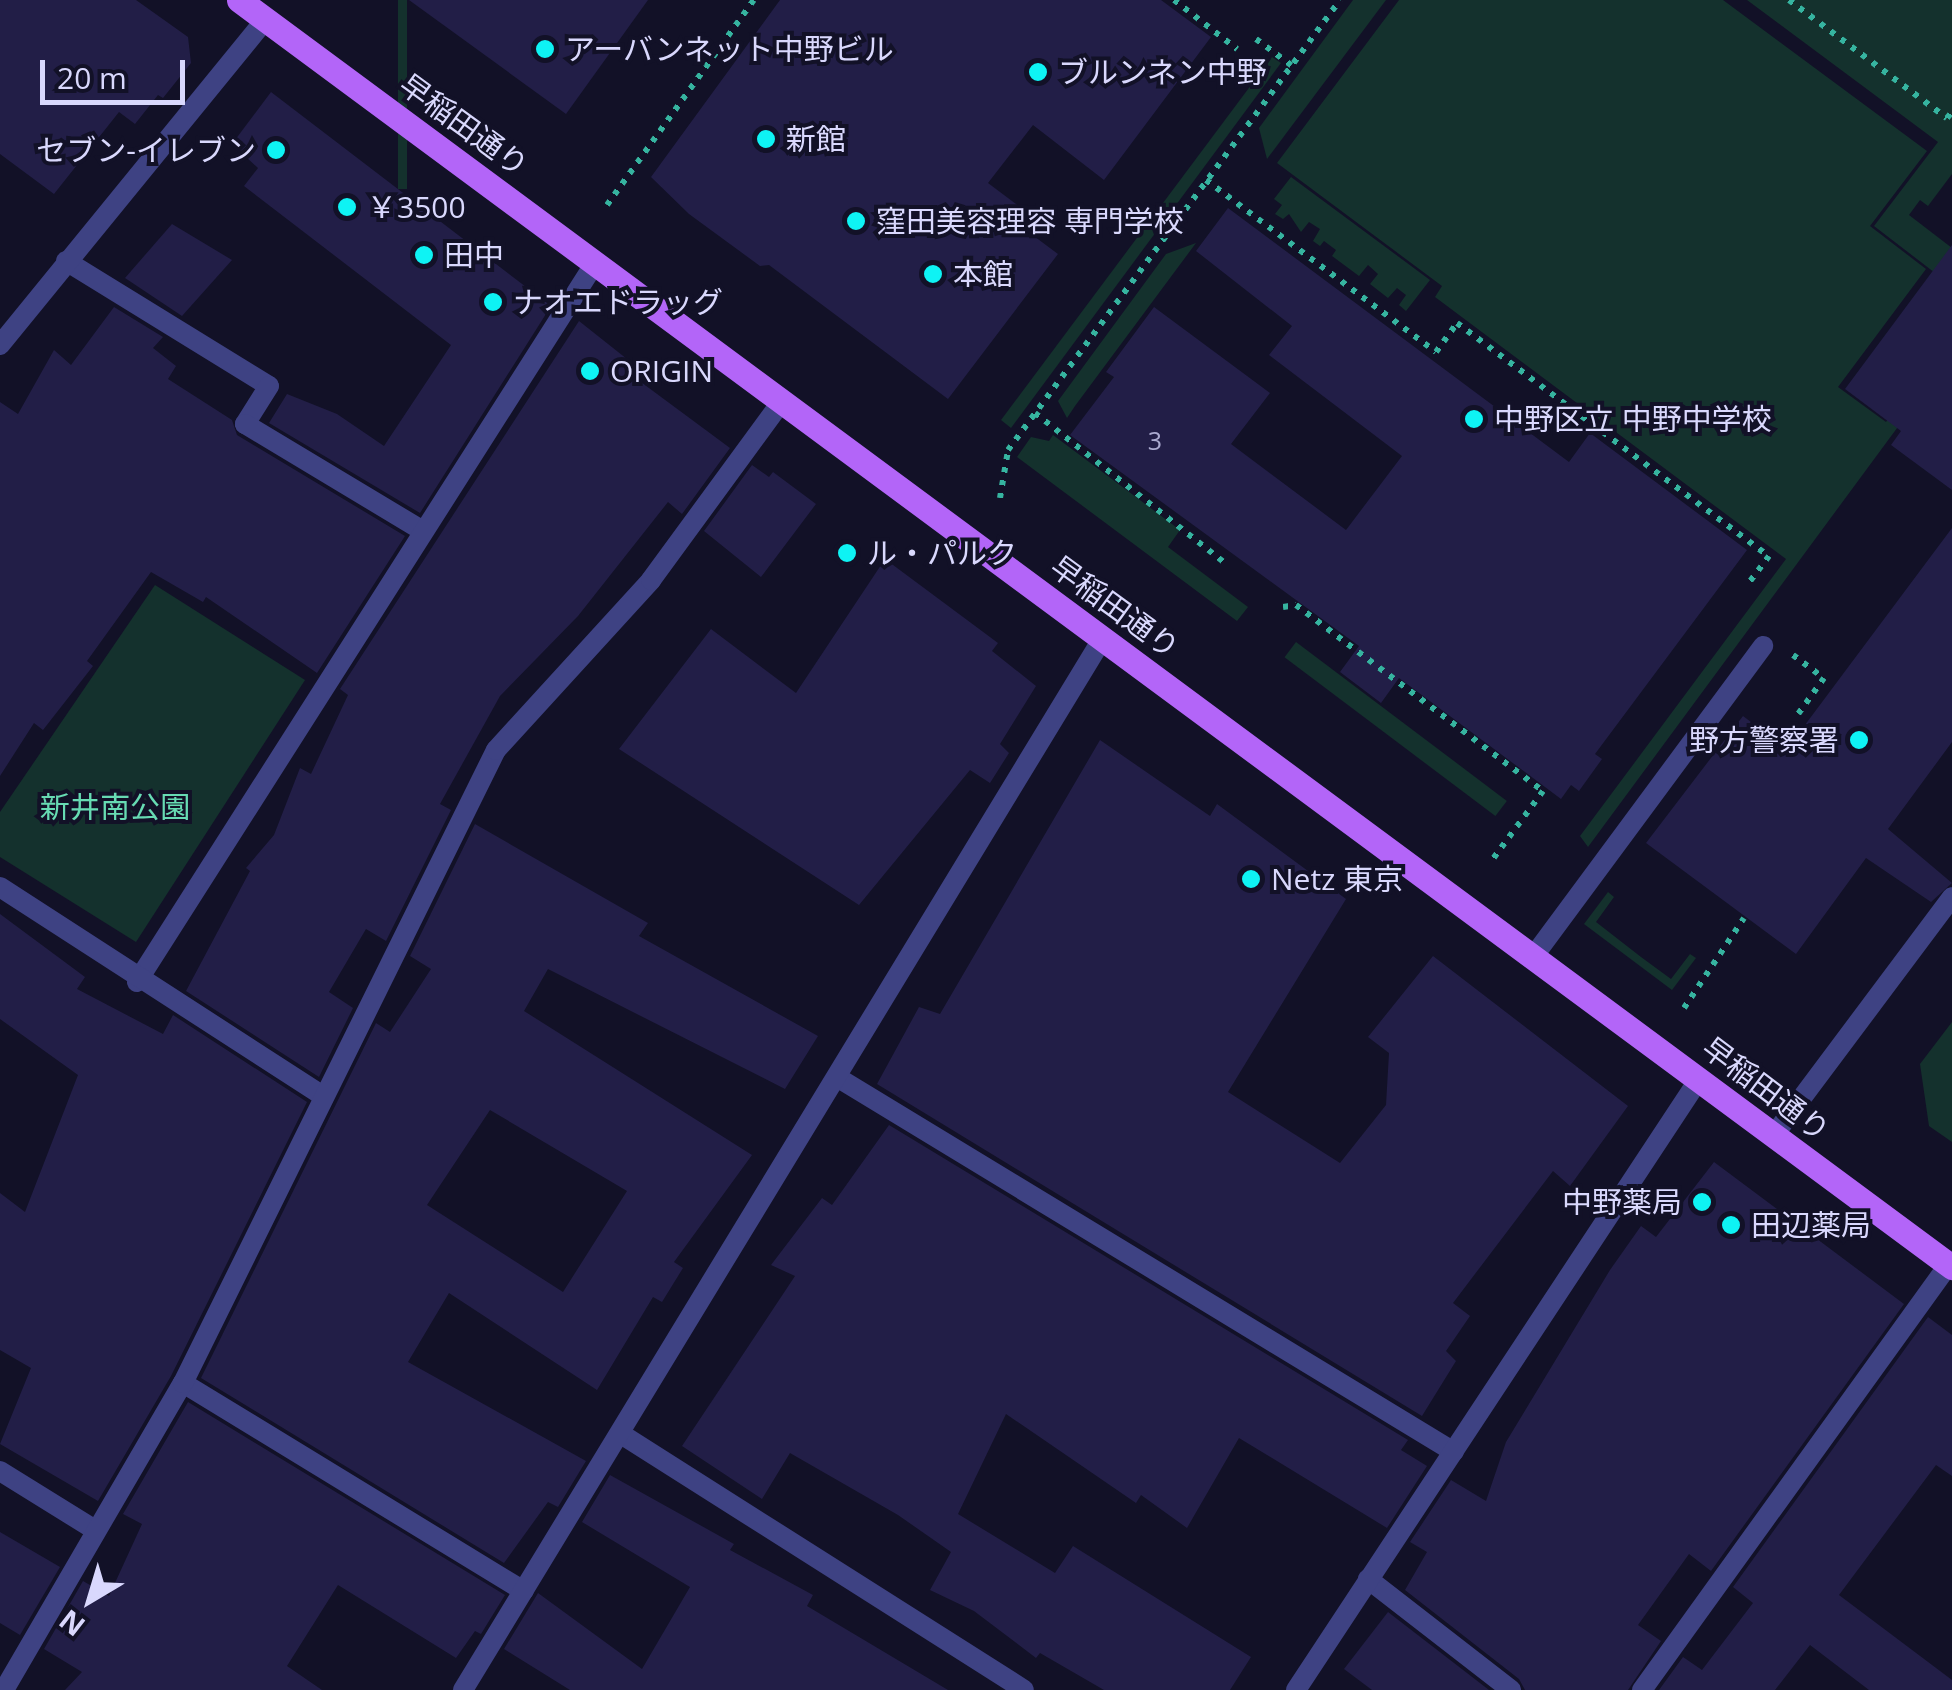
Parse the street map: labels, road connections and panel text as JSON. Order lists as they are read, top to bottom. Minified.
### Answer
{"streets":{"main road":["早稲田通り"]},"parks":["新井南公園"],"places":["アーバンネット中野ビル","ブルンネン中野","新館","セブン-イレブン","￥3500","窪田美容理容 専門学校","田中","本館","ナオエドラッグ","ORIGIN","中野区立 中野中学校","ル・パルク","野方警察署","Netz 東京","中野薬局","田辺薬局"],"house_numbers":["3"],"scale_bar":"20 m","north":"bottom left"}
